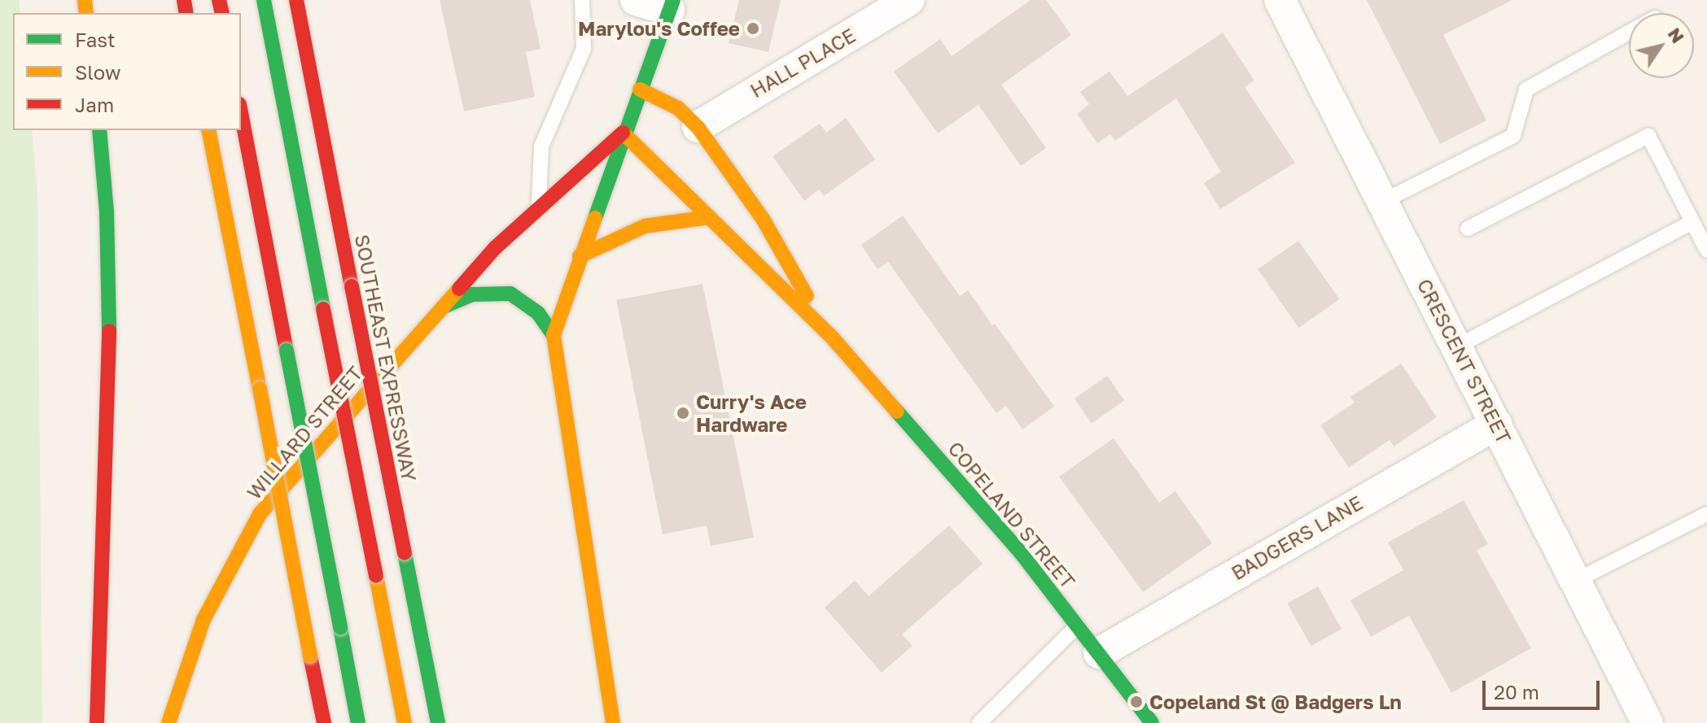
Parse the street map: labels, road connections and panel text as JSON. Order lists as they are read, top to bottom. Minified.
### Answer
{"streets":{"main road":["SOUTHEAST EXPRESSWAY","WILLARD STREET","COPELAND STREET"],"street":["HALL PLACE","CRESCENT STREET","BADGERS LANE"]},"crossings":[["HALL PLACE","COPELAND STREET"],["CRESCENT STREET","BADGERS LANE"],["WILLARD STREET","COPELAND STREET"],["COPELAND STREET","BADGERS LANE"]],"places":["Marylou's Coffee","Curry's Ace Hardware","Copeland St @ Badgers Ln"],"legend":["Fast","Slow","Jam"],"scale_bar":"20 m","north":"top right"}
